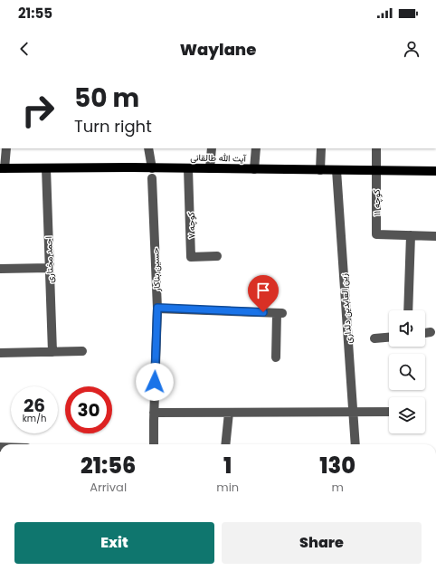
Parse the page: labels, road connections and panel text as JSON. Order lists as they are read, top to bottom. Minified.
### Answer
{"streets":{"main road":["آیت الله طالقانی"],"street":["کوچه ۱۱","کوچه ۷","احمد مختاری","حسین بناکار","زین العابدین دلداری"]},"crossings":[["آیت الله طالقانی","کوچه ۱۱"],["آیت الله طالقانی","کوچه ۷"],["آیت الله طالقانی","احمد مختاری"],["آیت الله طالقانی","زین العابدین دلداری"]],"page":{"status":"21:55","header":"Waylane","turn":["50 m","Turn right"],"speed":"26 km/h","limit":"30","eta":["21:56","Arrival","1","min","130","m"],"buttons":["Exit","Share"]}}
